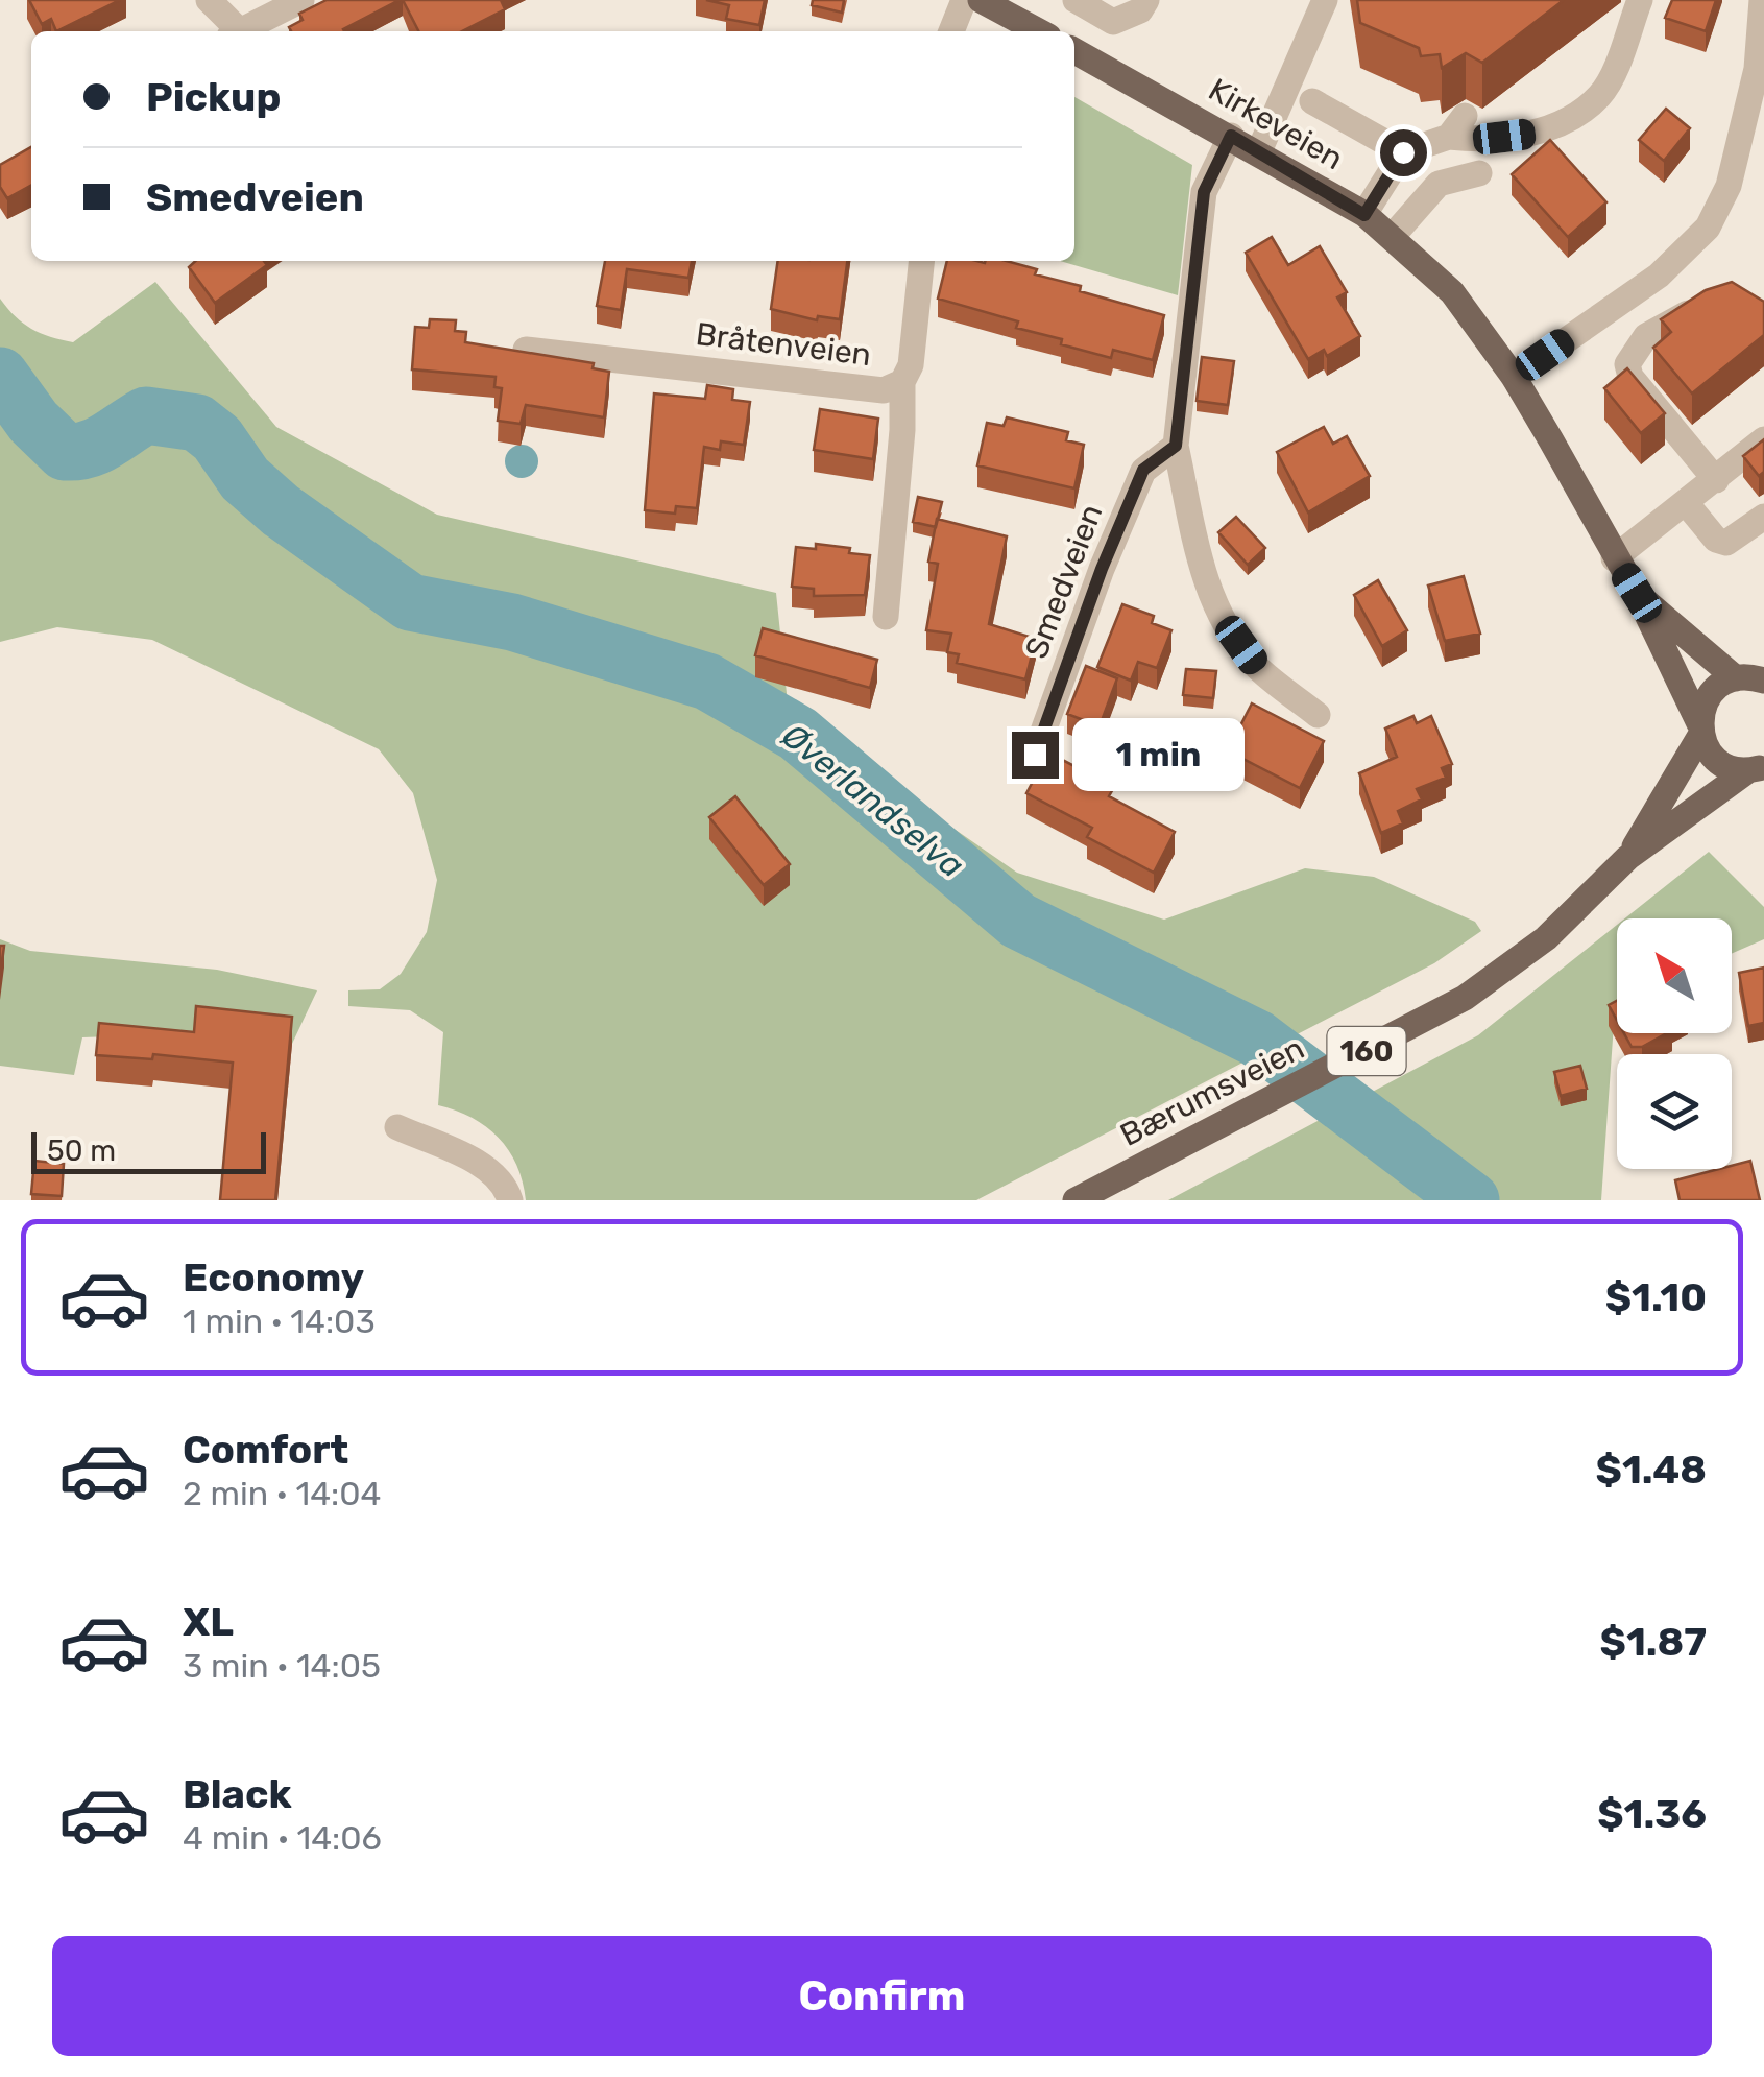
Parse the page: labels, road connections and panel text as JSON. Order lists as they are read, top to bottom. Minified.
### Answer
{"streets":{"main road":["Kirkeveien","160","Bærumsveien"],"street":["Bråtenveien","Smedveien"]},"crossings":[["Kirkeveien","160"],["Kirkeveien","Bærumsveien"],["160","Bærumsveien"]],"water":["Øverlandselva"],"scale_bar":"50 m","north":"top left","page":{"banner":["Pickup","Smedveien"],"bubble":"1 min","scale":"50 m","list":[{"name":"Economy","note":"1 min · 14:03","value":"$1.10"},{"name":"Comfort","note":"2 min · 14:04","value":"$1.48"},{"name":"XL","note":"3 min · 14:05","value":"$1.87"},{"name":"Black","note":"4 min · 14:06","value":"$1.36"}],"buttons":"Confirm"}}
